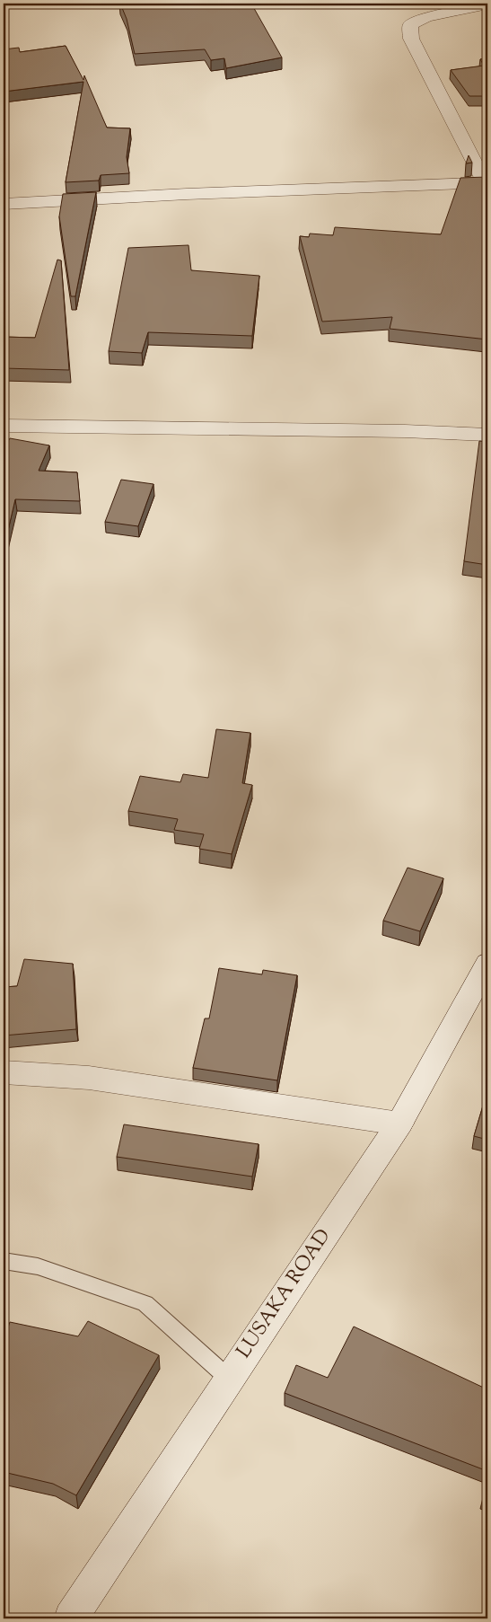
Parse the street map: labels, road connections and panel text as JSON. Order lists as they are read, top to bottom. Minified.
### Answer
{"streets":{"street":["LUSAKA ROAD"]}}
